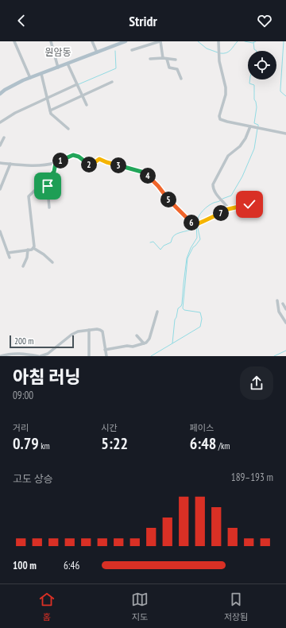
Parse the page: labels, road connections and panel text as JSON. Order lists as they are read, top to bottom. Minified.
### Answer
{"districts":["원암동"],"scale_bar":"200 m","page":{"header":"Stridr","pins":["1","2","3","4","5","7","6"],"scale":"200 m","heading":["아침 러닝","09:00"],"stats":[["거리","0.79 km"],["시간","5:22"],["페이스","6:48 /km"]],"chart":["고도 상승","189–193 m"],"list":[{"name":"100 m","note":"6:46"}],"tabs":["홈","지도","저장됨"]}}
